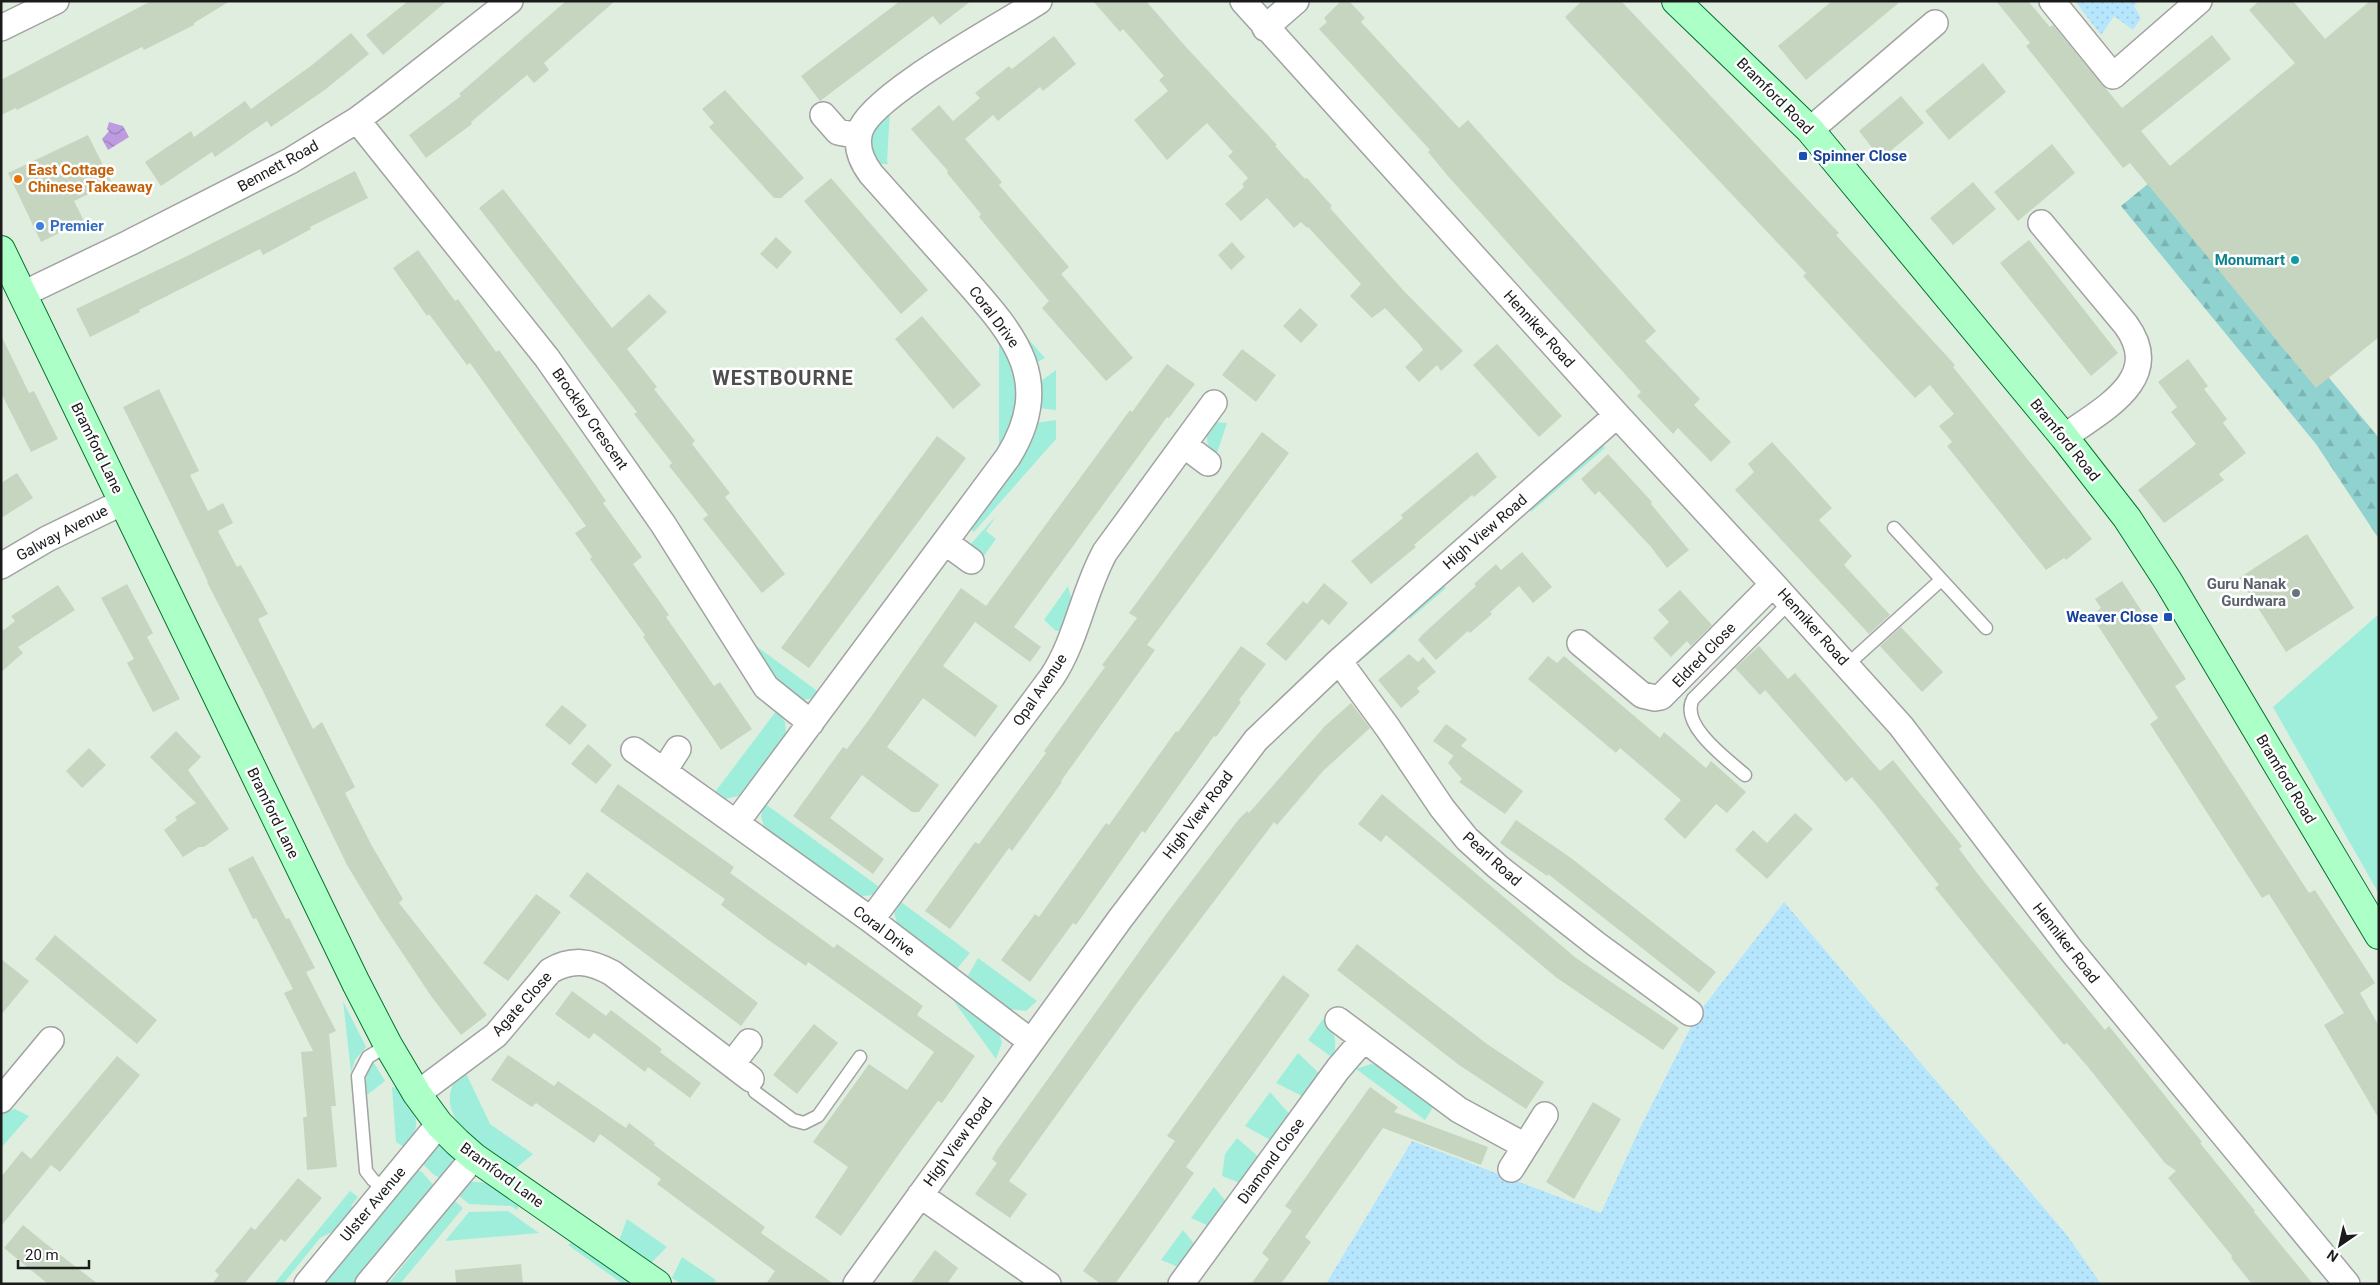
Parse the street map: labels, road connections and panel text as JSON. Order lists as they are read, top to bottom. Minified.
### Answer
{"streets":{"street":["Bramford Road","Bennett Road","Coral Drive","Henniker Road","Brockley Crescent","Bramford Lane","High View Road","Galway Avenue","Eldred Close","Opal Avenue","Pearl Road","Agate Close","Diamond Close","Ulster Avenue"]},"crossings":[["Bennett Road","Brockley Crescent"],["Bennett Road","Bramford Lane"],["Coral Drive","Brockley Crescent"],["Coral Drive","High View Road"],["Coral Drive","Opal Avenue"],["Henniker Road","High View Road"],["Henniker Road","Eldred Close"],["Bramford Lane","Galway Avenue"],["Bramford Lane","Agate Close"],["Bramford Lane","Ulster Avenue"],["High View Road","Pearl Road"]],"districts":["WESTBOURNE"],"places":{"transit":["Spinner Close","Weaver Close"],"other":["East Cottage Chinese Takeaway","Premier","Monumart","Guru Nanak Gurdwara"]},"scale_bar":"20 m","north":"bottom left"}
